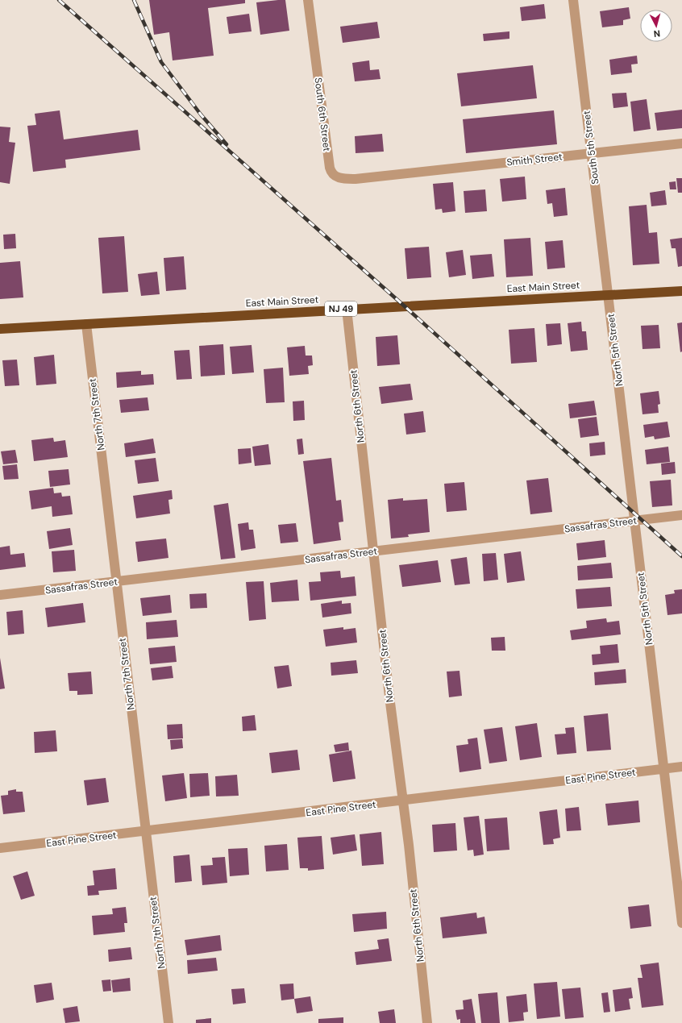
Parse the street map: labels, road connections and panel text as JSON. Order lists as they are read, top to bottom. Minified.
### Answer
{"streets":{"highway":["East Main Street","NJ 49"],"street":["South 6th Street","South 5th Street","Smith Street","North 5th Street","North 6th Street","North 7th Street","Sassafras Street","East Pine Street"]},"crossings":[["South 6th Street","Smith Street"],["South 5th Street","Smith Street"],["South 5th Street","East Main Street"],["South 5th Street","North 5th Street"],["East Main Street","North 5th Street"],["East Main Street","North 6th Street"],["East Main Street","North 7th Street"],["North 5th Street","Sassafras Street"],["North 5th Street","East Pine Street"],["North 6th Street","Sassafras Street"],["North 6th Street","East Pine Street"],["North 7th Street","Sassafras Street"],["North 7th Street","East Pine Street"]],"north":"bottom"}
